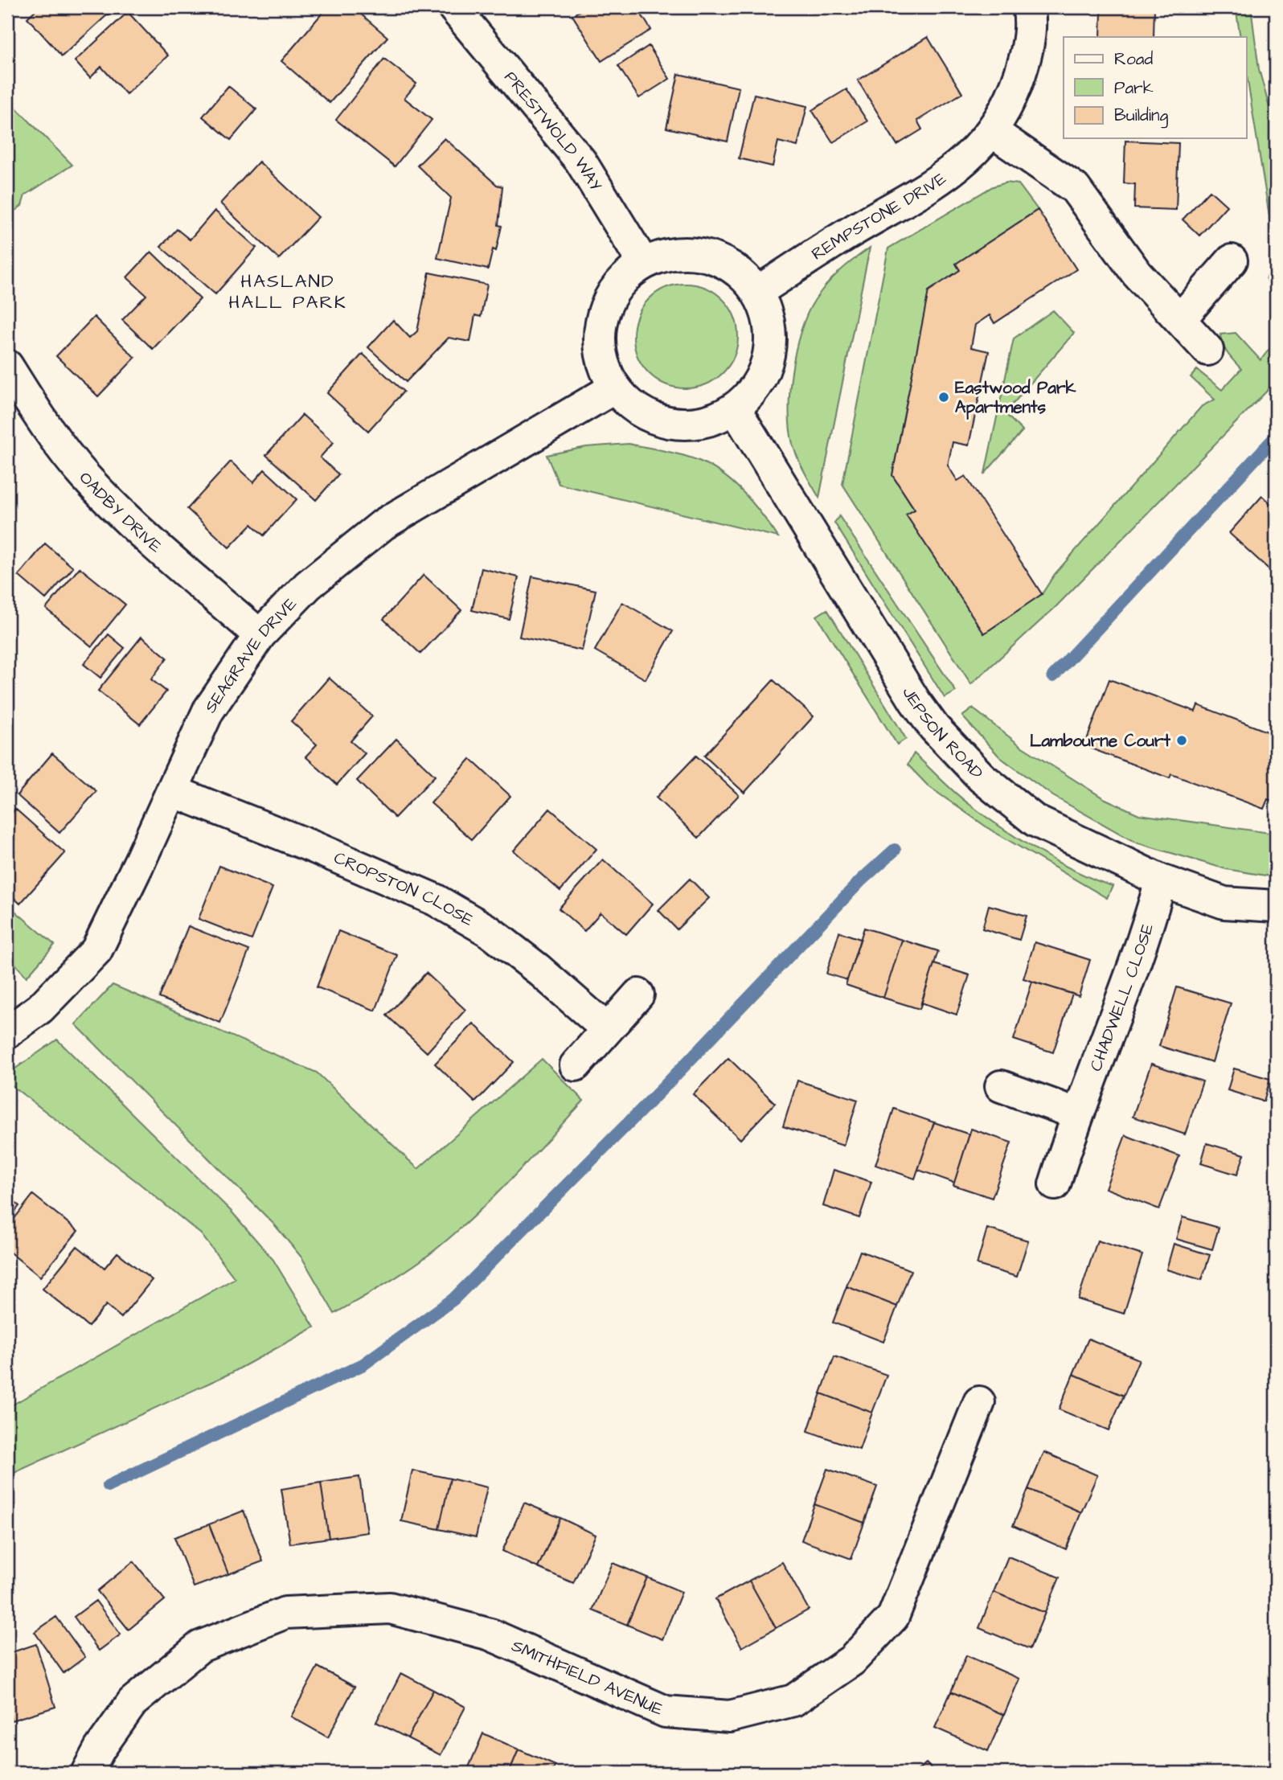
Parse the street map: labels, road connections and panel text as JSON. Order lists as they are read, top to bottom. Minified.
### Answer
{"streets":{"street":["PRESTWOLD WAY","REMPSTONE DRIVE","OADBY DRIVE","SEAGRAVE DRIVE","JEPSON ROAD","CROPSTON CLOSE","CHADWELL CLOSE","SMITHFIELD AVENUE"]},"crossings":[["PRESTWOLD WAY","REMPSTONE DRIVE"],["PRESTWOLD WAY","SEAGRAVE DRIVE"],["PRESTWOLD WAY","JEPSON ROAD"],["REMPSTONE DRIVE","SEAGRAVE DRIVE"],["REMPSTONE DRIVE","JEPSON ROAD"],["OADBY DRIVE","SEAGRAVE DRIVE"],["SEAGRAVE DRIVE","JEPSON ROAD"],["SEAGRAVE DRIVE","CROPSTON CLOSE"],["JEPSON ROAD","CHADWELL CLOSE"]],"districts":["HASLAND HALL PARK"],"places":["Eastwood Park Apartments","Lambourne Court"],"legend":["Road","Park","Building"]}
